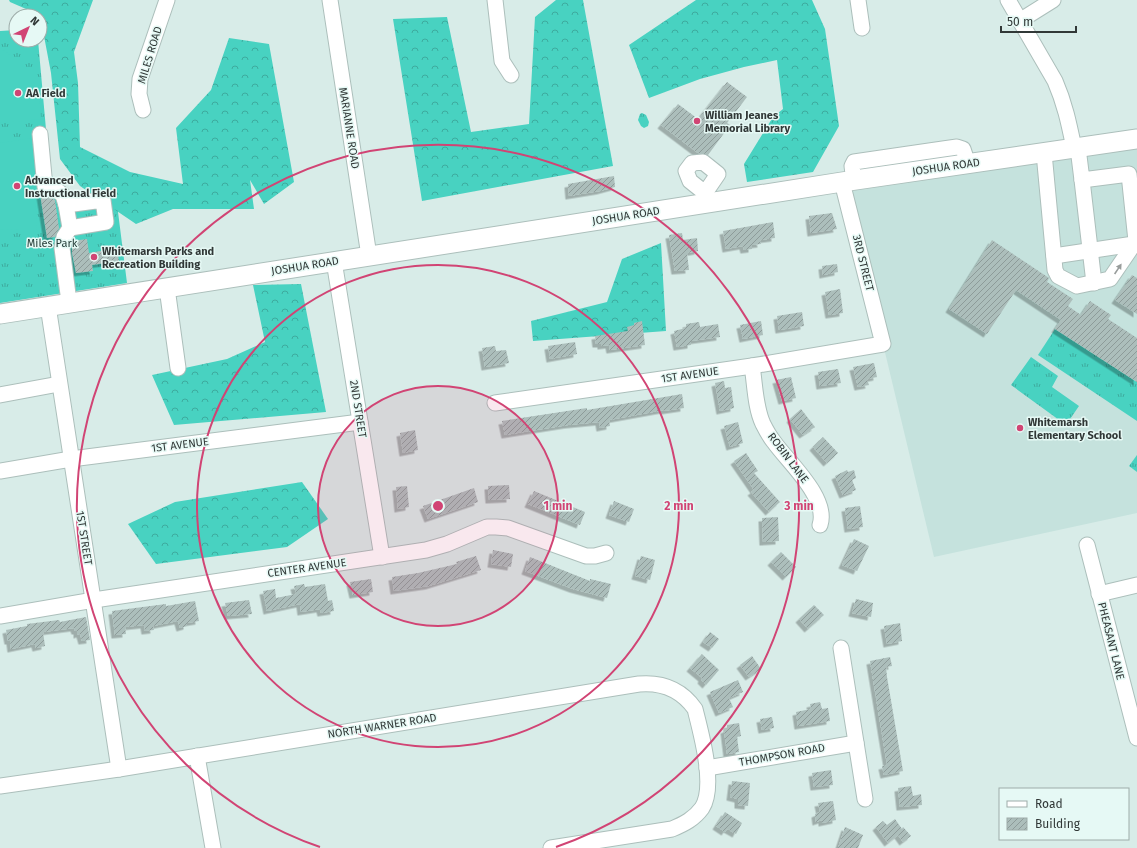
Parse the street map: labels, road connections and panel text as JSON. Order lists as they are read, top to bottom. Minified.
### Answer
{"streets":{"main road":["JOSHUA ROAD"],"street":["MILES ROAD","MARIANNE ROAD","3RD STREET","1ST AVENUE","2ND STREET","ROBIN LANE","1ST STREET","CENTER AVENUE","PHEASANT LANE","NORTH WARNER ROAD","THOMPSON ROAD"]},"crossings":[["MARIANNE ROAD","JOSHUA ROAD"],["JOSHUA ROAD","3RD STREET"],["JOSHUA ROAD","2ND STREET"],["JOSHUA ROAD","1ST STREET"],["3RD STREET","1ST AVENUE"],["1ST AVENUE","2ND STREET"],["1ST AVENUE","ROBIN LANE"],["1ST AVENUE","1ST STREET"],["2ND STREET","CENTER AVENUE"],["1ST STREET","CENTER AVENUE"],["1ST STREET","NORTH WARNER ROAD"],["NORTH WARNER ROAD","THOMPSON ROAD"]],"parks":["Miles Park"],"places":["AA Field","William Jeanes Memorial Library","Advanced Instructional Field","Whitemarsh Parks and Recreation Building","Whitemarsh Elementary School"],"legend":["Road","Building"],"scale_bar":"50 m","north":"top right","rings":["1 min","2 min","3 min"]}
